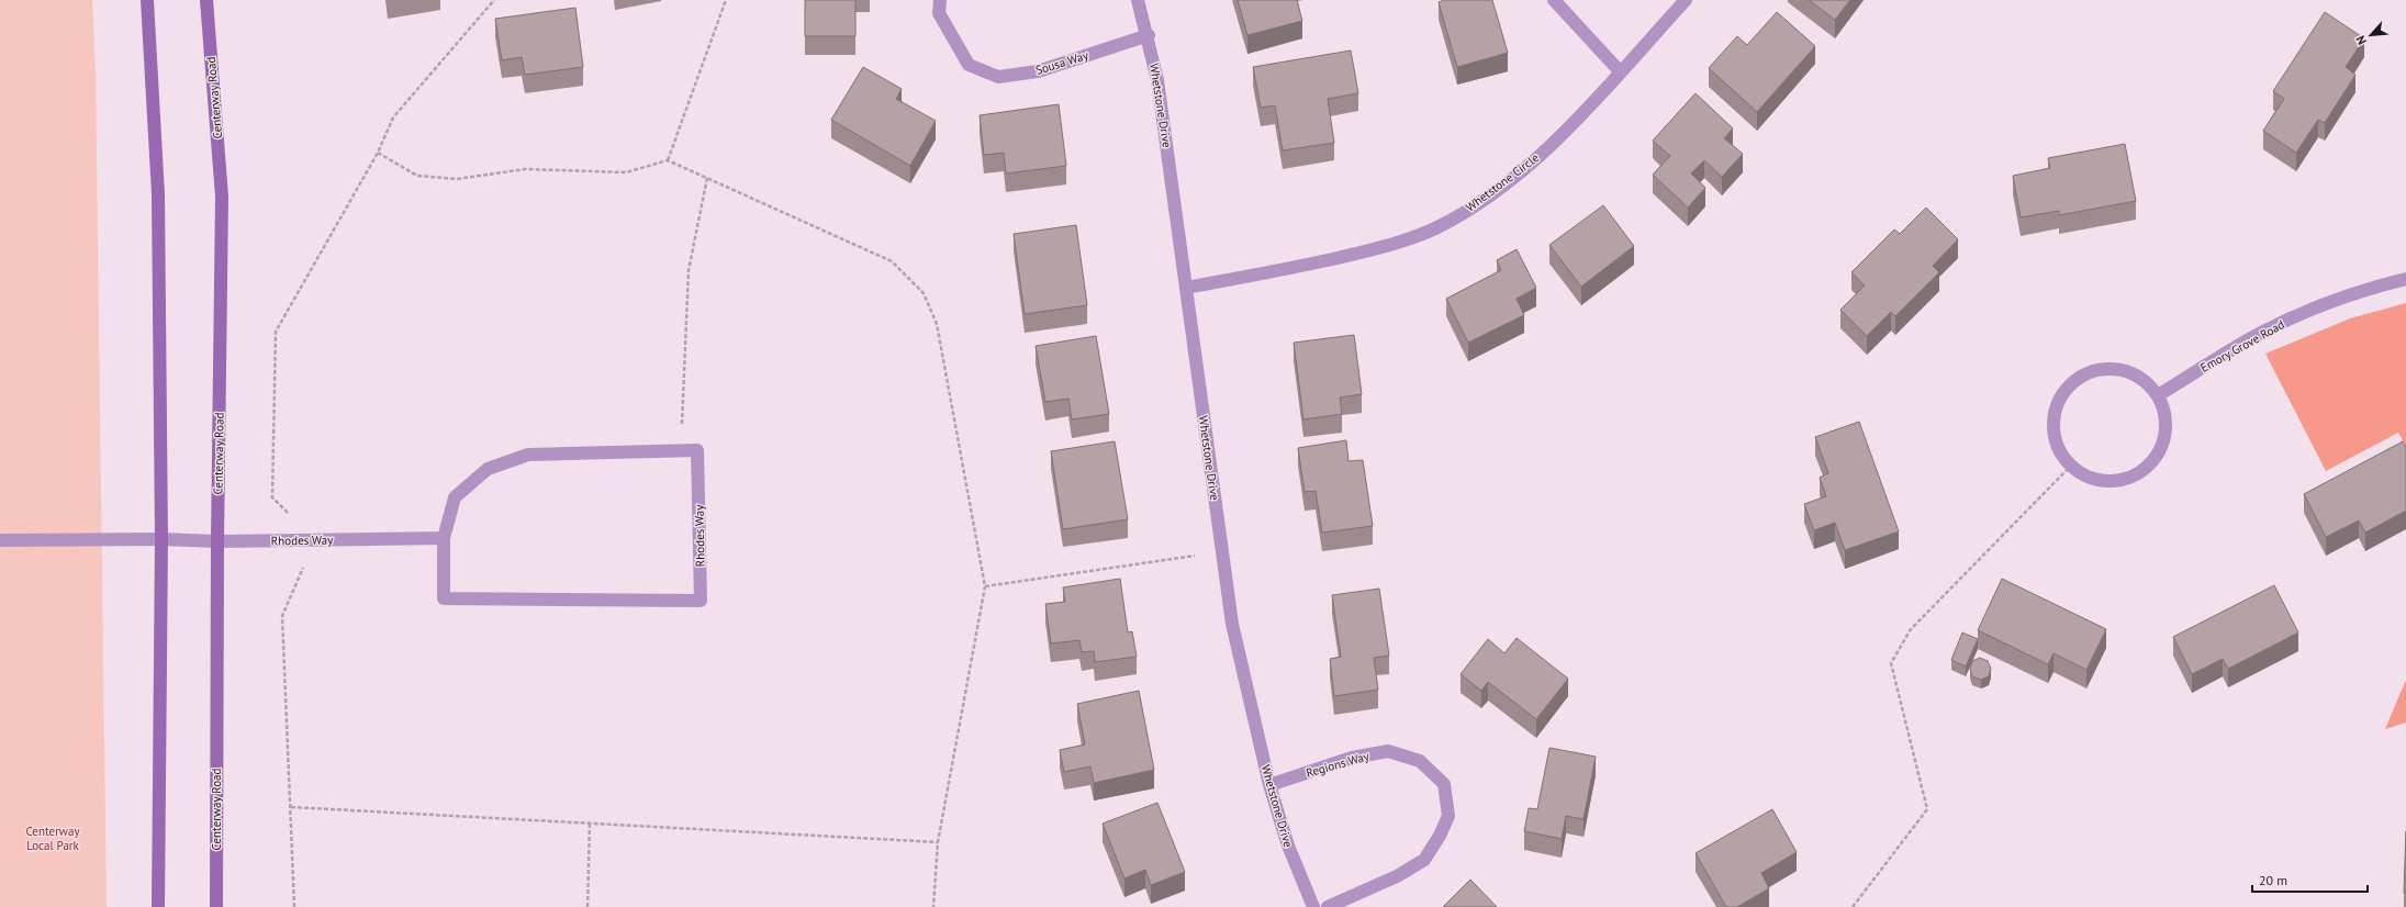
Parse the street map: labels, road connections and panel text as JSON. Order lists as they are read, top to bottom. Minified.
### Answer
{"streets":{"street":["Sousa Way","Centerway Road","Whetstone Drive","Whetstone Circle","Emory Grove Road","Rhodes Way","Regions Way"]},"crossings":[["Sousa Way","Whetstone Drive"],["Centerway Road","Rhodes Way"],["Whetstone Drive","Whetstone Circle"],["Whetstone Drive","Regions Way"]],"parks":["Centerway Local Park"],"scale_bar":"20 m","north":"bottom left"}
